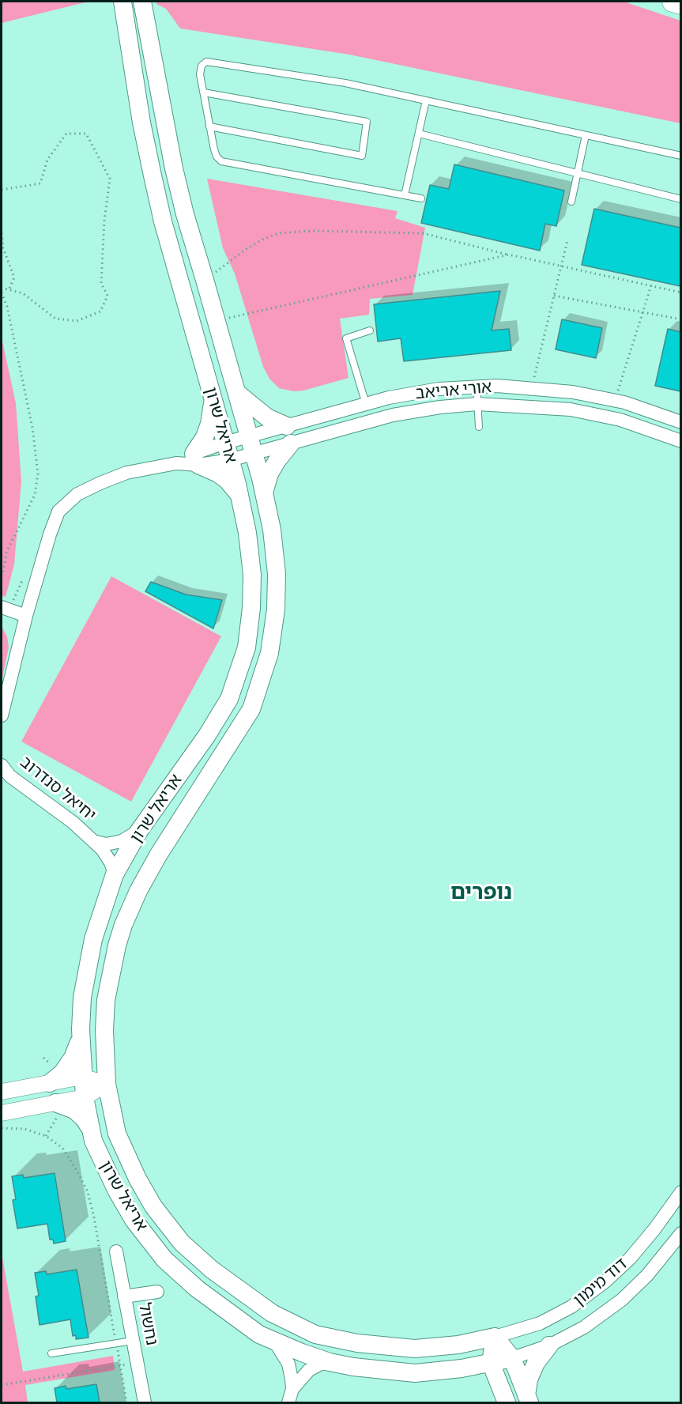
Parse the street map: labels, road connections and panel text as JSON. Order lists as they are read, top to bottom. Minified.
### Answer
{"streets":{"main road":["אריאל שרון","דוד מימון"],"street":["אורי אריאב","יחיאל סנדרוב","נחשול"]},"crossings":[["אורי אריאב","אריאל שרון"],["אריאל שרון","יחיאל סנדרוב"],["אריאל שרון","דוד מימון"]],"districts":["נופרים"]}
